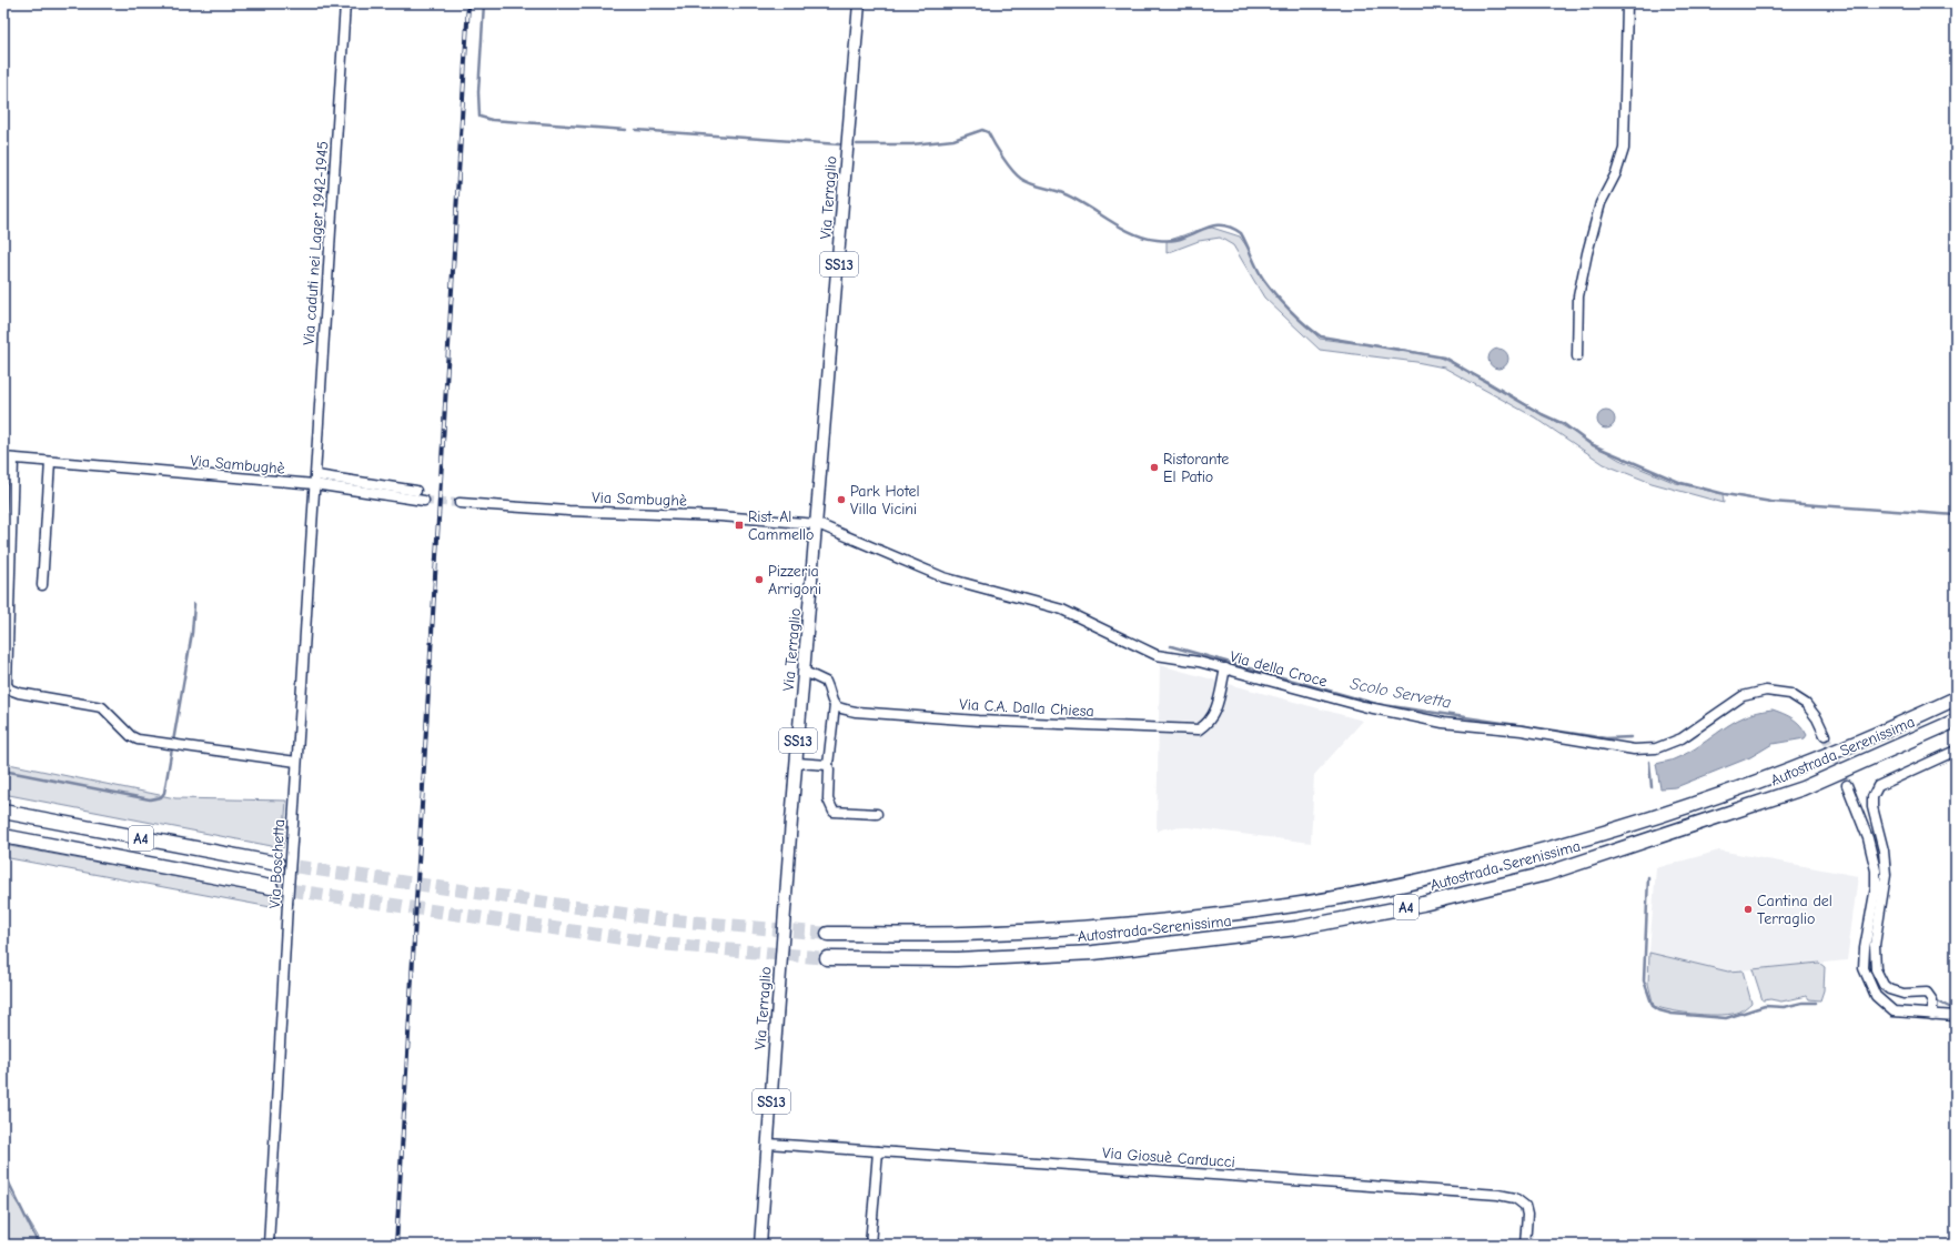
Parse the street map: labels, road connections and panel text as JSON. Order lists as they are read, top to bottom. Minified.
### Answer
{"streets":{"highway":["Autostrada Serenissima","A4"],"main road":["Via Terraglio","SS13"],"street":["Via caduti nei Lager 1942-1945","Via Sambughè","Via della Croce","Via C.A. Dalla Chiesa","Via Boschetta","Via Giosuè Carducci"]},"crossings":[["Via Terraglio","Via Sambughè"],["Via Terraglio","Via della Croce"],["Via Terraglio","Via Giosuè Carducci"],["Via caduti nei Lager 1942-1945","Via Sambughè"],["Via caduti nei Lager 1942-1945","Via Boschetta"],["Via Sambughè","Via della Croce"],["Via Sambughè","Via Boschetta"],["Via della Croce","Via C.A. Dalla Chiesa"]],"water":["Scolo Servetta"],"places":{"other":["Ristorante El Patio","Park Hotel Villa Vicini","Pizzeria Arrigoni","Cantina del Terraglio"],"transit":["Rist. Al Cammello"]}}
